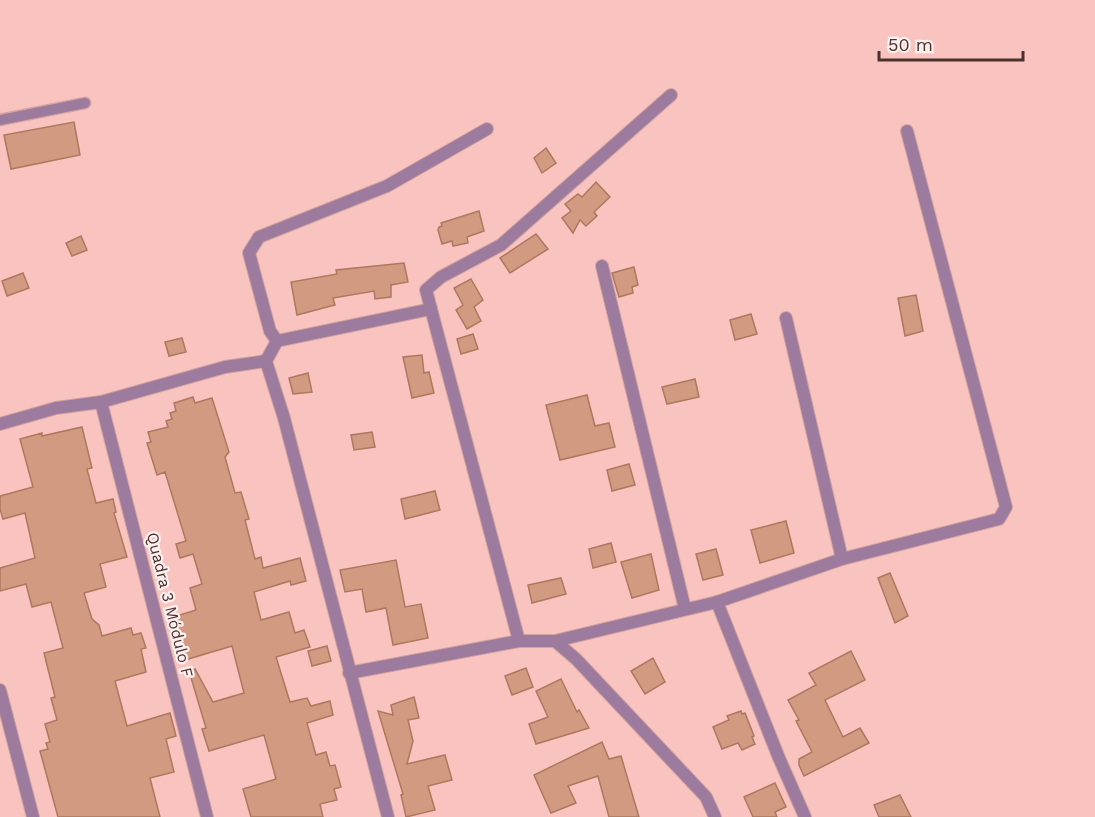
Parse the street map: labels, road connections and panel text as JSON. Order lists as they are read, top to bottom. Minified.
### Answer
{"streets":{"street":["Quadra 3 Módulo F"]},"scale_bar":"50 m"}
